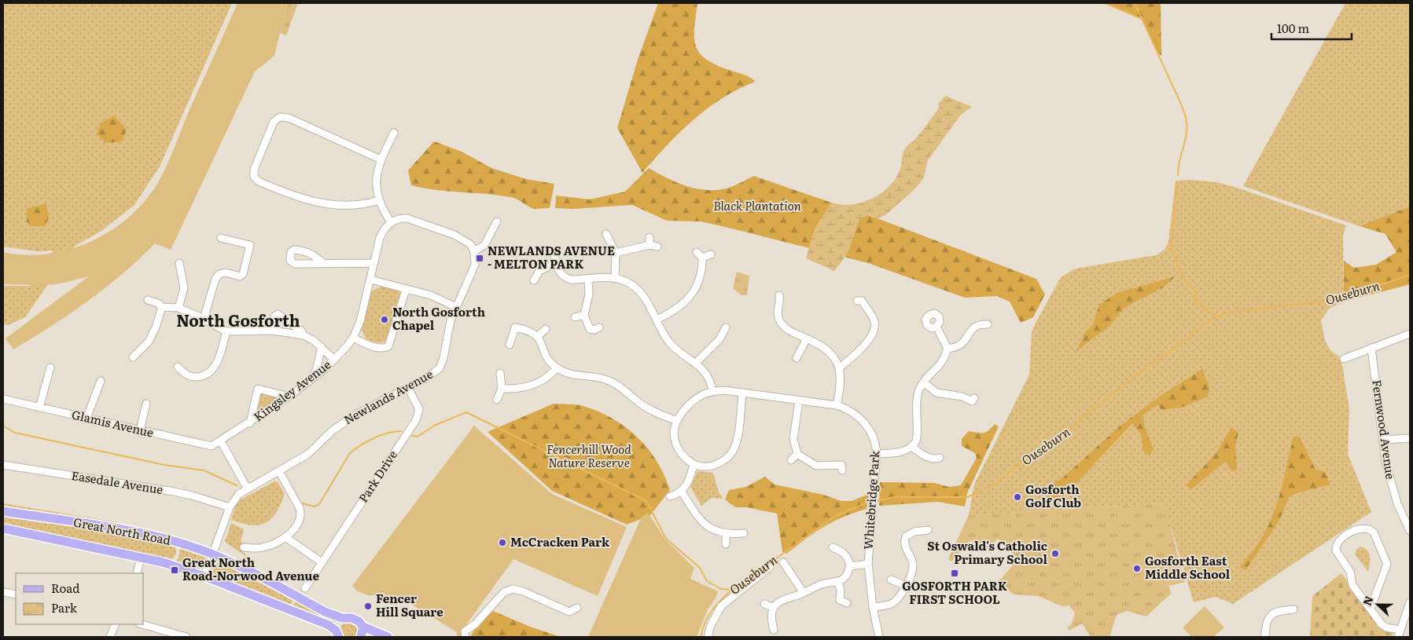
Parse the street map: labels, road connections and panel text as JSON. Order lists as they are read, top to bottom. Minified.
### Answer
{"streets":{"main road":["Great North Road"],"street":["Kingsley Avenue","Newlands Avenue","Glamis Avenue","Fernwood Avenue","Park Drive","Easedale Avenue","Whitebridge Park"]},"crossings":[["Kingsley Avenue","Glamis Avenue"],["Newlands Avenue","Park Drive"],["Newlands Avenue","Easedale Avenue"],["Newlands Avenue","Great North Road"]],"districts":["North Gosforth"],"water":["Ouseburn"],"parks":["Black Plantation","Fencerhill Wood Nature Reserve"],"places":{"transit":["NEWLANDS AVENUE - MELTON PARK","Great North Road-Norwood Avenue","GOSFORTH PARK FIRST SCHOOL"],"other":["North Gosforth Chapel","Gosforth Golf Club","McCracken Park","St Oswald's Catholic Primary School","Gosforth East Middle School","Fencer Hill Square"]},"legend":["Road","Park"],"scale_bar":"100 m","north":"left"}
